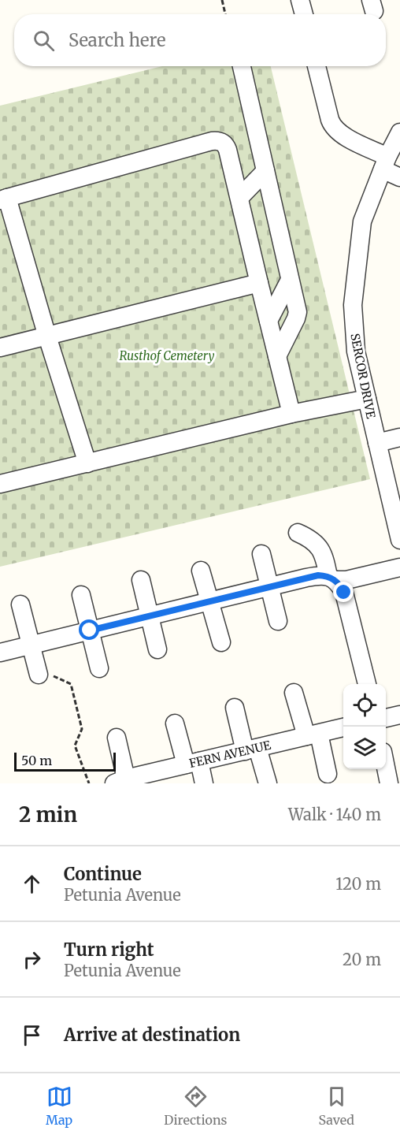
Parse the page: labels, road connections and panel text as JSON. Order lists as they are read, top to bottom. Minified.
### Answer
{"streets":{"street":["SERCOR DRIVE","FERN AVENUE"]},"parks":["Rusthof Cemetery"],"scale_bar":"50 m","page":{"search":"Search here","scale":"50 m","heading":["2 min","Walk · 140 m"],"list":[["Continue","Petunia Avenue","120 m"],["Turn right","Petunia Avenue","20 m"],"Arrive at destination"],"nav":["Map","Directions","Saved"]}}
